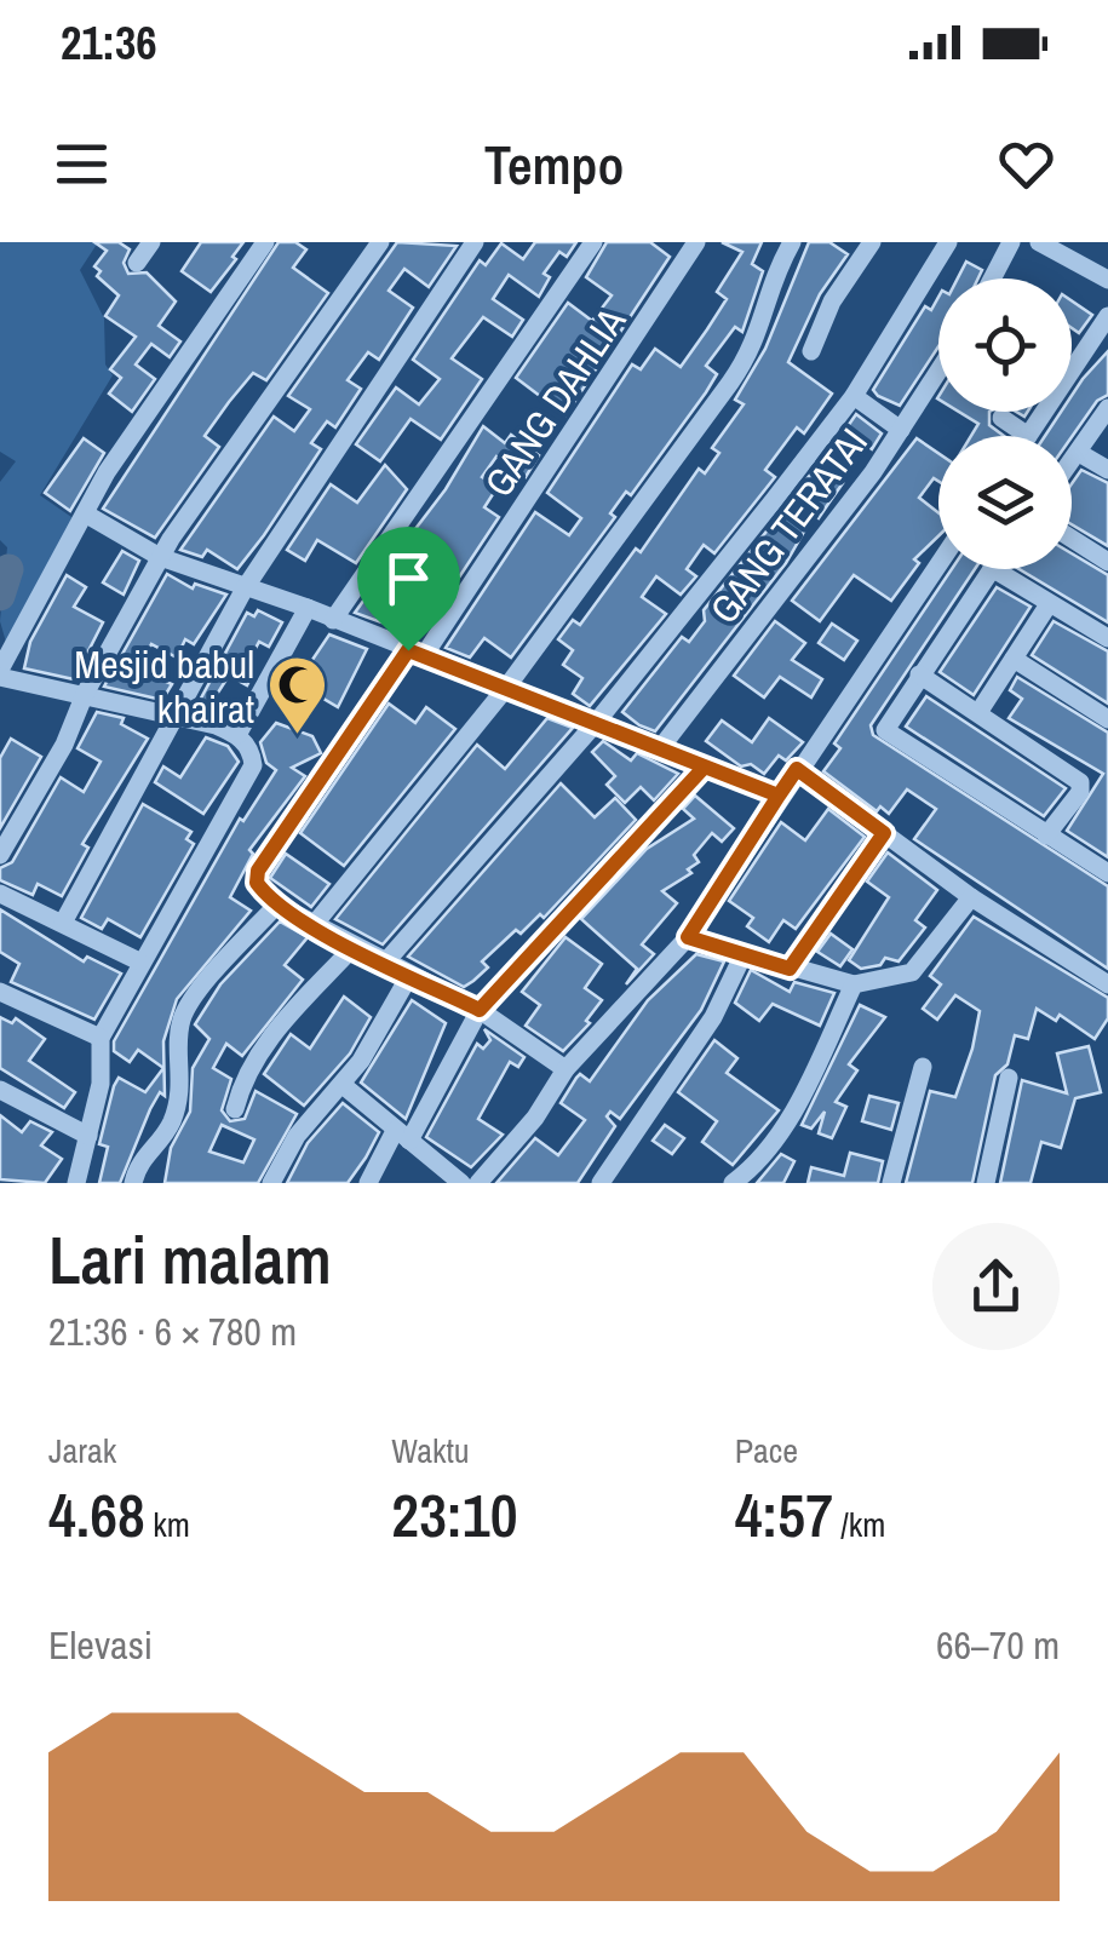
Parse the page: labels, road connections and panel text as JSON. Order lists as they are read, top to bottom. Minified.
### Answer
{"streets":{"street":["GANG DAHLIA","GANG TERATAI"]},"places":{"mosque":["Mesjid babul khairat"]},"page":{"status":"21:36","header":"Tempo","heading":["Lari malam","21:36 · 6 × 780 m"],"stats":[["Jarak","4.68 km"],["Waktu","23:10"],["Pace","4:57 /km"]],"chart":["Elevasi","66–70 m"]}}
